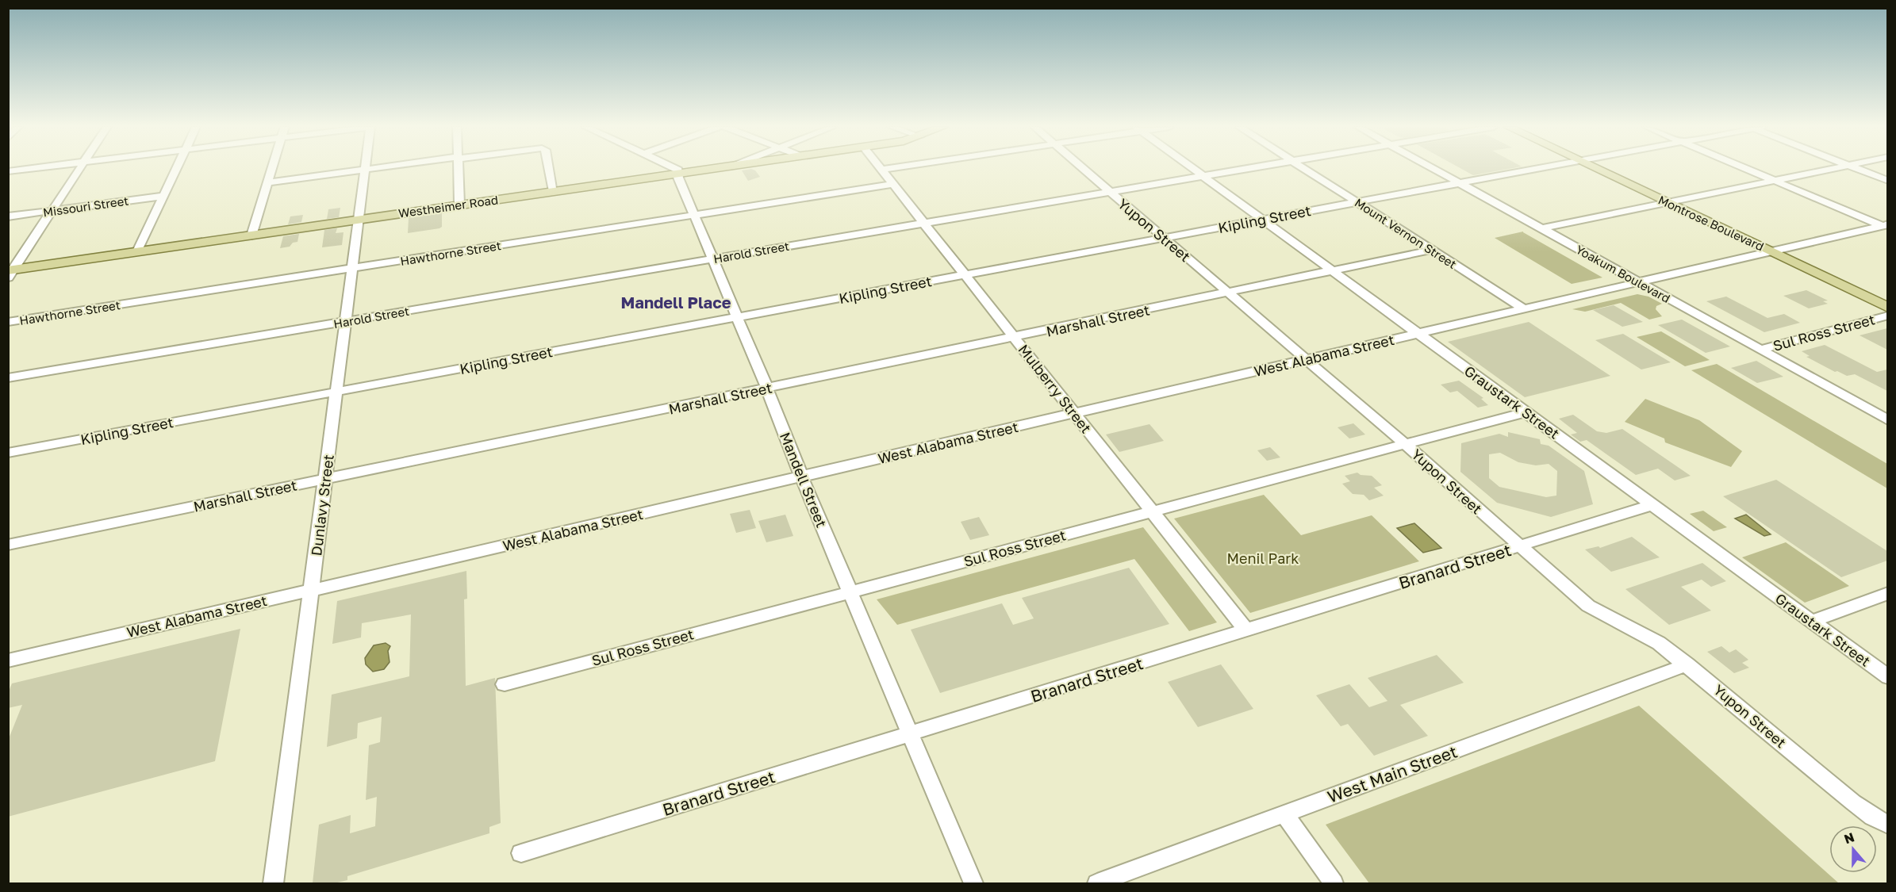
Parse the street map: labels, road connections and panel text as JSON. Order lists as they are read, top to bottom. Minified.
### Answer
{"streets":{"main road":["Westheimer Road","Montrose Boulevard"],"street":["Missouri Street","Kipling Street","Yupon Street","Mount Vernon Street","Harold Street","Hawthorne Street","Yoakum Boulevard","Marshall Street","Sul Ross Street","West Alabama Street","Mulberry Street","Graustark Street","Mandell Street","Dunlavy Street","Branard Street","West Main Street"]},"crossings":[["Westheimer Road","Mandell Street"],["Westheimer Road","Dunlavy Street"],["Kipling Street","Yupon Street"],["Kipling Street","Mount Vernon Street"],["Kipling Street","Yoakum Boulevard"],["Kipling Street","Mulberry Street"],["Kipling Street","Graustark Street"],["Kipling Street","Mandell Street"],["Kipling Street","Dunlavy Street"],["Montrose Boulevard","West Alabama Street"],["Yupon Street","Harold Street"],["Yupon Street","Marshall Street"],["Yupon Street","Sul Ross Street"],["Yupon Street","West Alabama Street"],["Yupon Street","Branard Street"],["Yupon Street","West Main Street"],["Mount Vernon Street","Marshall Street"],["Mount Vernon Street","West Alabama Street"],["Harold Street","Mulberry Street"],["Harold Street","Graustark Street"],["Harold Street","Mandell Street"],["Harold Street","Dunlavy Street"],["Hawthorne Street","Mulberry Street"],["Hawthorne Street","Mandell Street"],["Hawthorne Street","Dunlavy Street"],["Yoakum Boulevard","Sul Ross Street"],["Yoakum Boulevard","West Alabama Street"],["Marshall Street","Mulberry Street"],["Marshall Street","Graustark Street"],["Marshall Street","Mandell Street"],["Marshall Street","Dunlavy Street"],["Sul Ross Street","Mulberry Street"],["Sul Ross Street","Graustark Street"],["Sul Ross Street","Mandell Street"],["West Alabama Street","Mulberry Street"],["West Alabama Street","Graustark Street"],["West Alabama Street","Mandell Street"],["West Alabama Street","Dunlavy Street"],["Mulberry Street","Branard Street"],["Graustark Street","Branard Street"],["Mandell Street","Branard Street"]],"districts":["Mandell Place"],"parks":["Menil Park"],"north":"top"}
